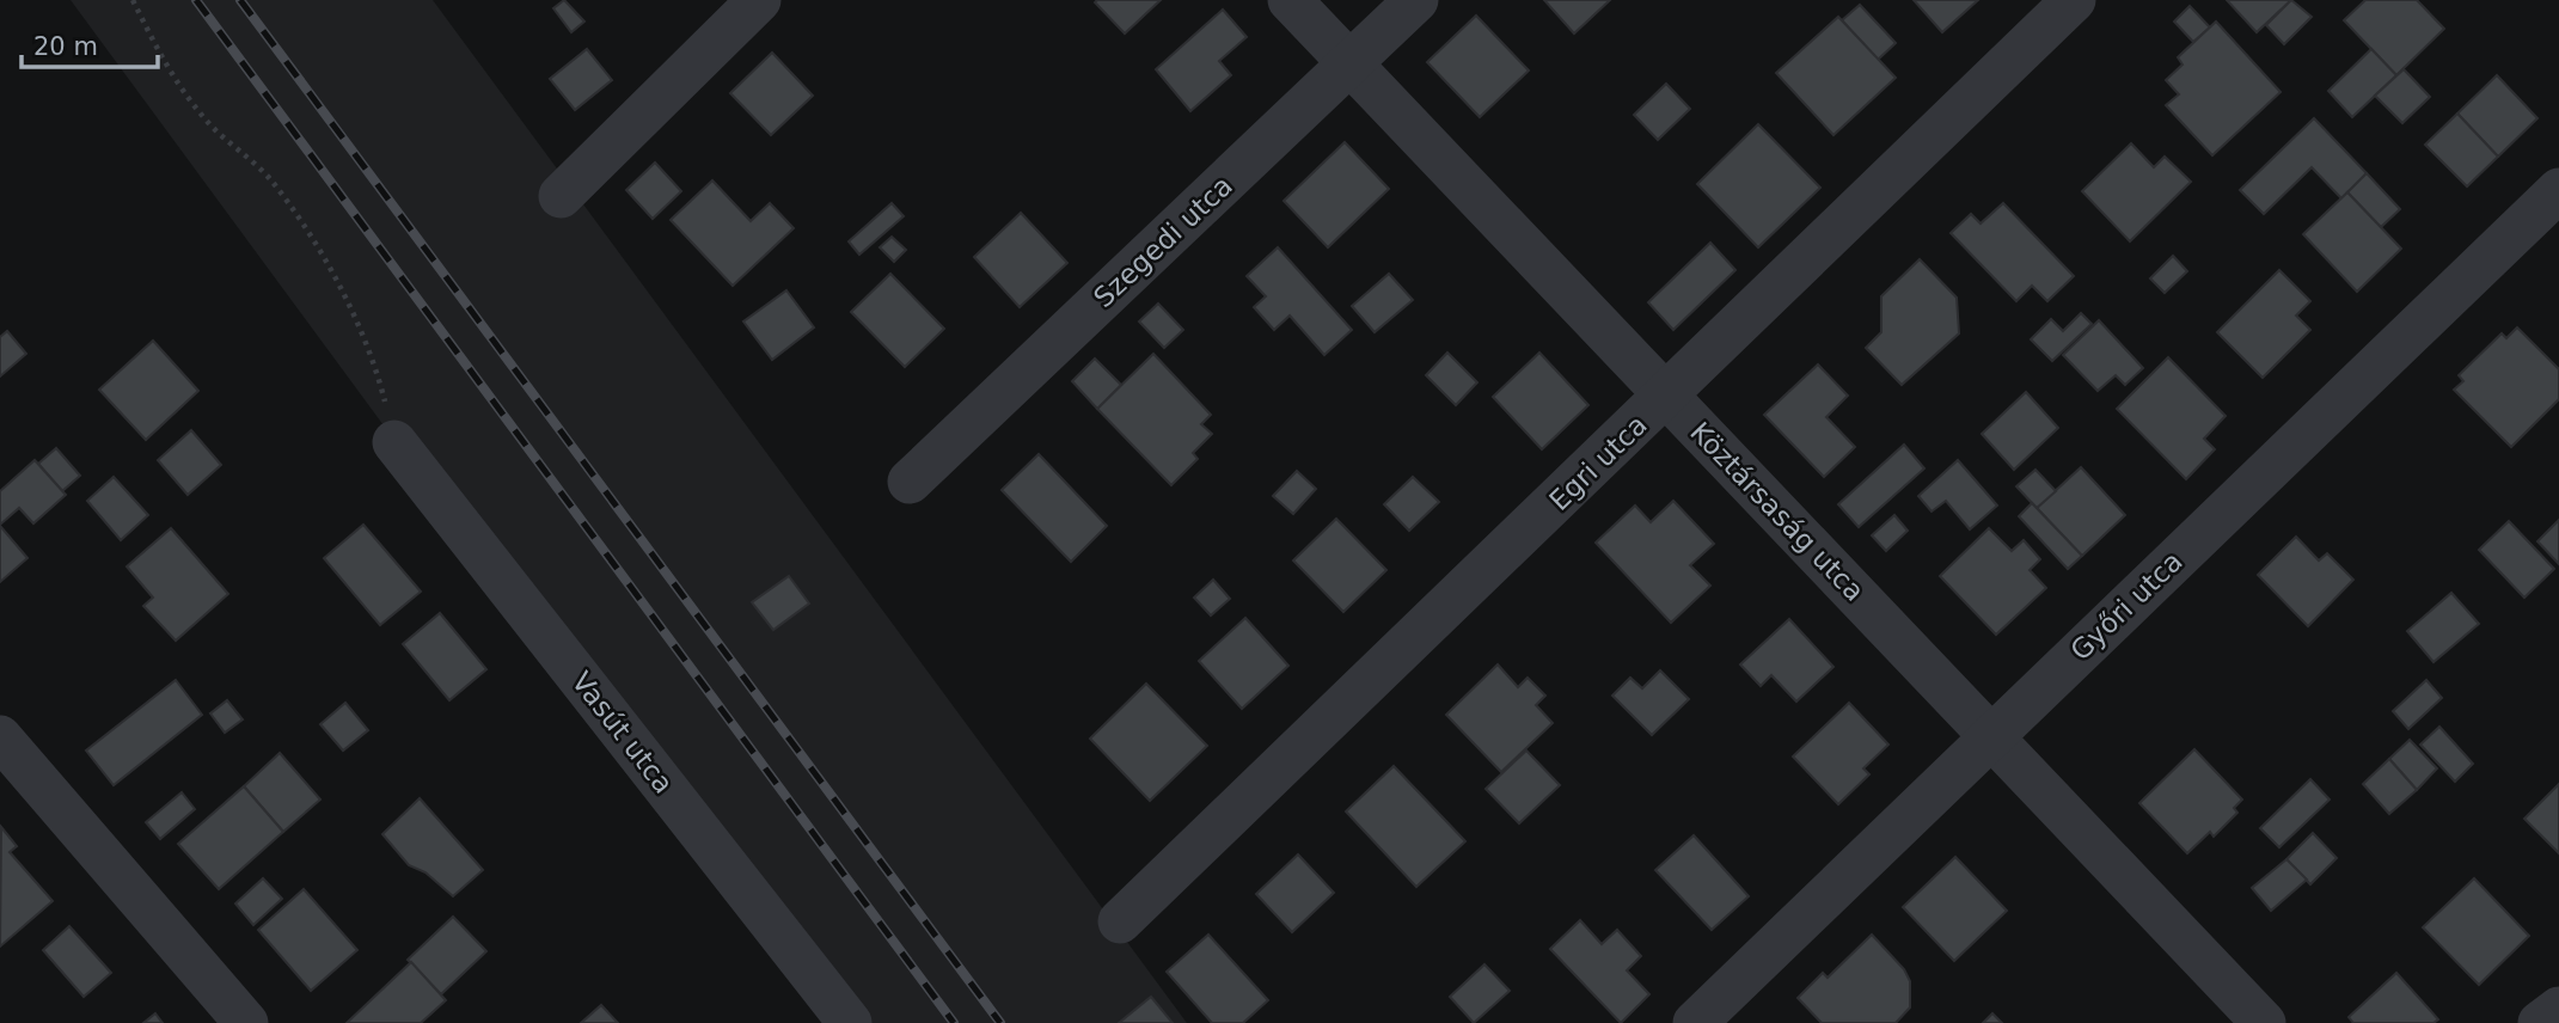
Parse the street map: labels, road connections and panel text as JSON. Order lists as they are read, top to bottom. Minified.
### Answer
{"streets":{"street":["Szegedi utca","Egri utca","Köztársaság utca","Győri utca","Vasút utca"]},"crossings":[["Szegedi utca","Köztársaság utca"],["Egri utca","Köztársaság utca"],["Köztársaság utca","Győri utca"]],"scale_bar":"20 m"}
